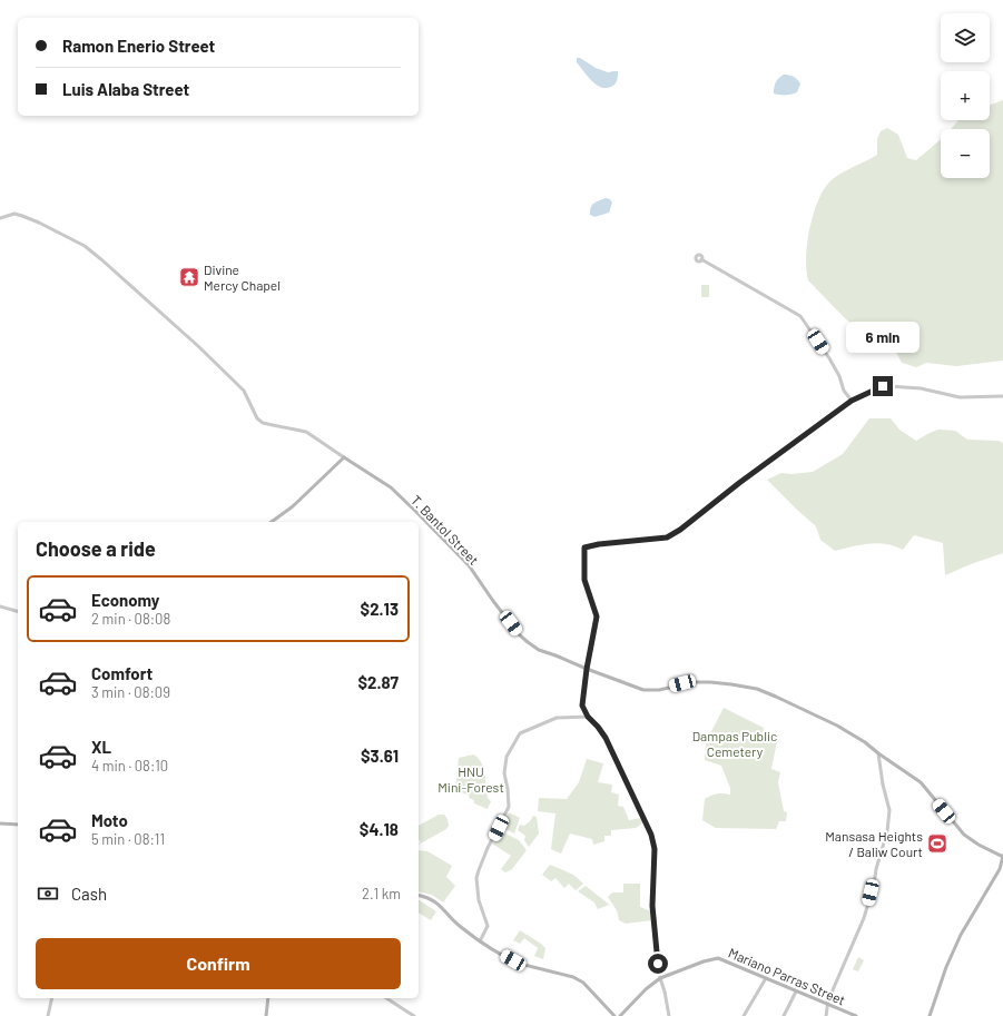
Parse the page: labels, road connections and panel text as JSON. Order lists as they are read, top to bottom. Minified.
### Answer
{"streets":{"main road":["T. Bantol Street","Mariano Parras Street"]},"parks":["Dampas Public Cemetery","HNU Mini-Forest"],"places":{"temple":["Divine Mercy Chapel"],"sports":["Mansasa Heights / Baliw Court"]},"page":{"map_buttons":["+","−"],"banner":["Ramon Enerio Street","Luis Alaba Street"],"bubble":"6 min","heading":"Choose a ride","list":[{"name":"Economy","note":"2 min · 08:08","value":"$2.13"},{"name":"Comfort","note":"3 min · 08:09","value":"$2.87"},{"name":"XL","note":"4 min · 08:10","value":"$3.61"},{"name":"Moto","note":"5 min · 08:11","value":"$4.18"}],"pay":["Cash","2.1 km"],"buttons":"Confirm"}}
